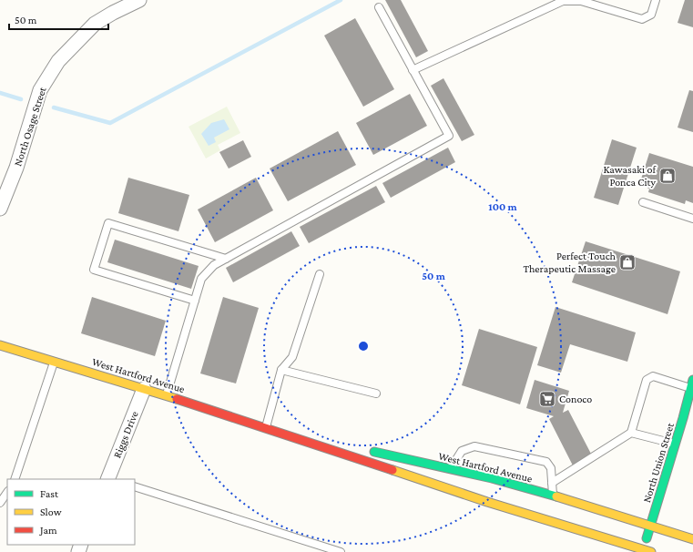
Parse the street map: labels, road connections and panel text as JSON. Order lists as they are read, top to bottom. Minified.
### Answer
{"streets":{"main road":["West Hartford Avenue","North Union Street"],"street":["North Osage Street","Riggs Drive"]},"crossings":[["West Hartford Avenue","Riggs Drive"],["West Hartford Avenue","North Union Street"]],"places":{"shop":["Kawasaki of Ponca City","Perfect Touch Therapeutic Massage"],"supermarket":["Conoco"]},"legend":["Fast","Slow","Jam"],"scale_bar":"50 m","rings":["100 m","50 m"]}
